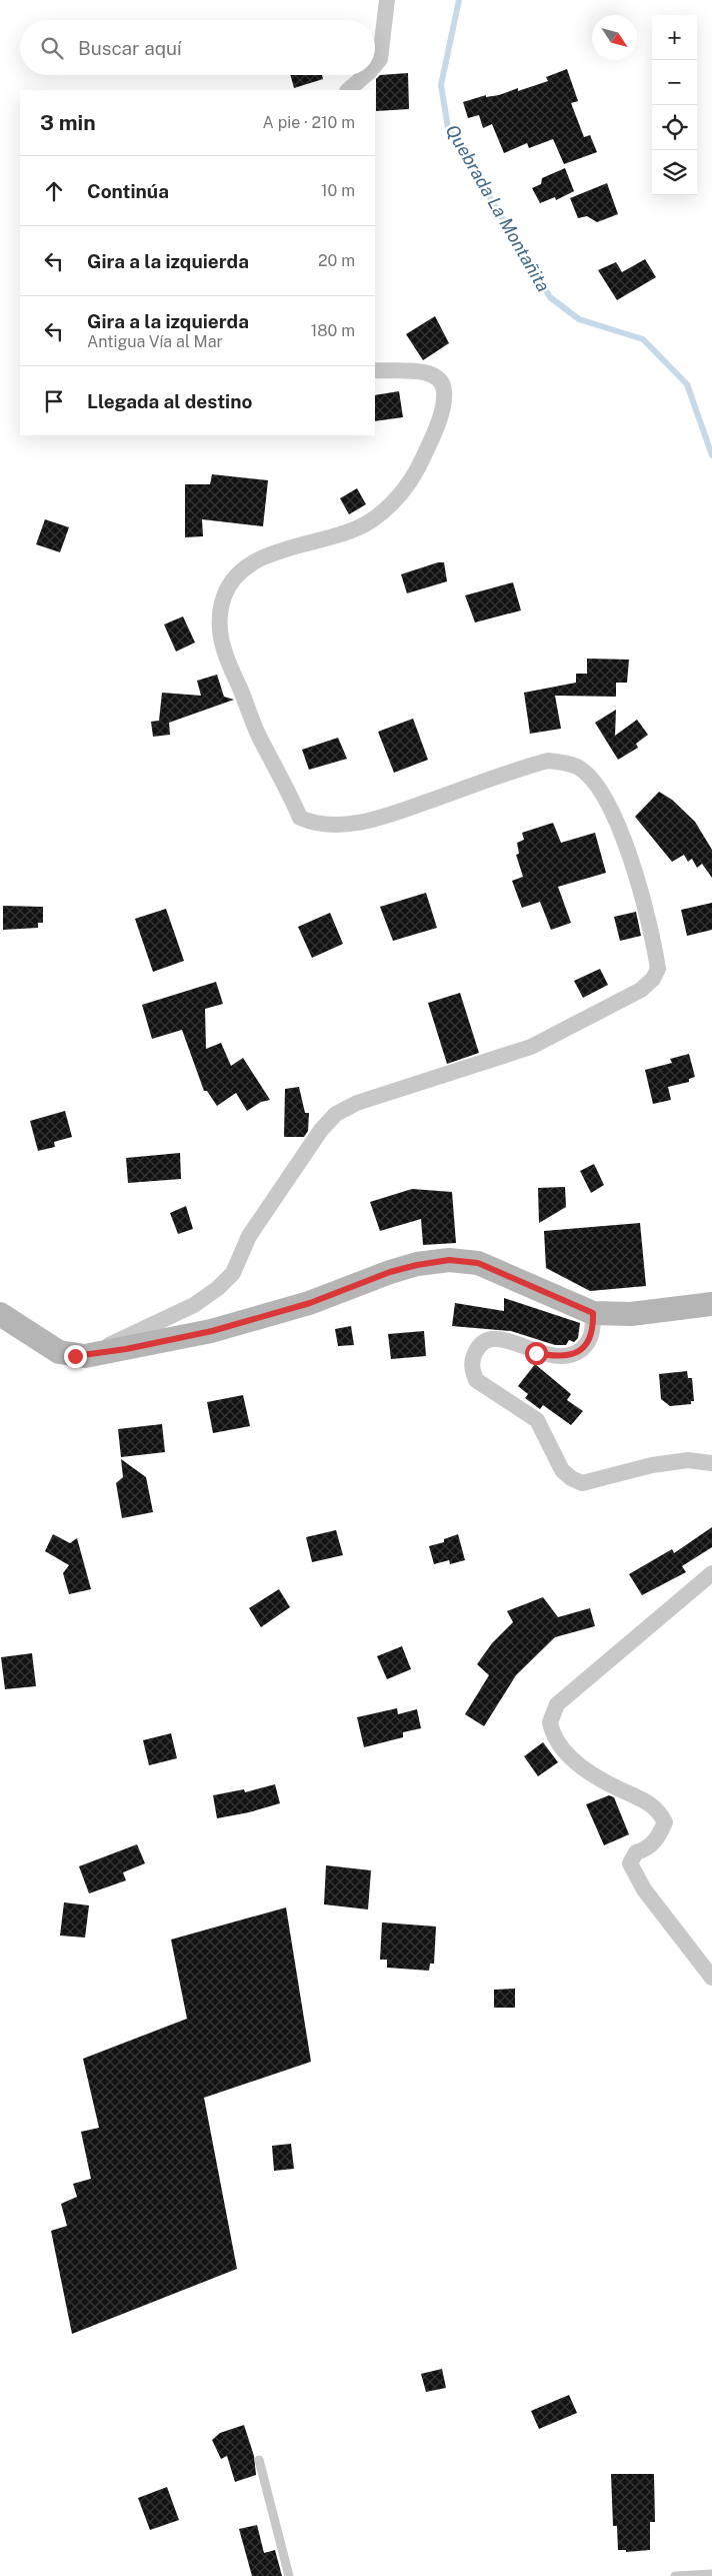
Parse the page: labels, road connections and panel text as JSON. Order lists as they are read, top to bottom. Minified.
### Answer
{"water":["Quebrada La Montañita"],"north":"bottom right","page":{"map_buttons":["+","−"],"search":"Buscar aquí","heading":["3 min","A pie · 210 m"],"list":[["Continúa","10 m"],["Gira a la izquierda","20 m"],["Gira a la izquierda","Antigua Vía al Mar","180 m"],"Llegada al destino"]}}
